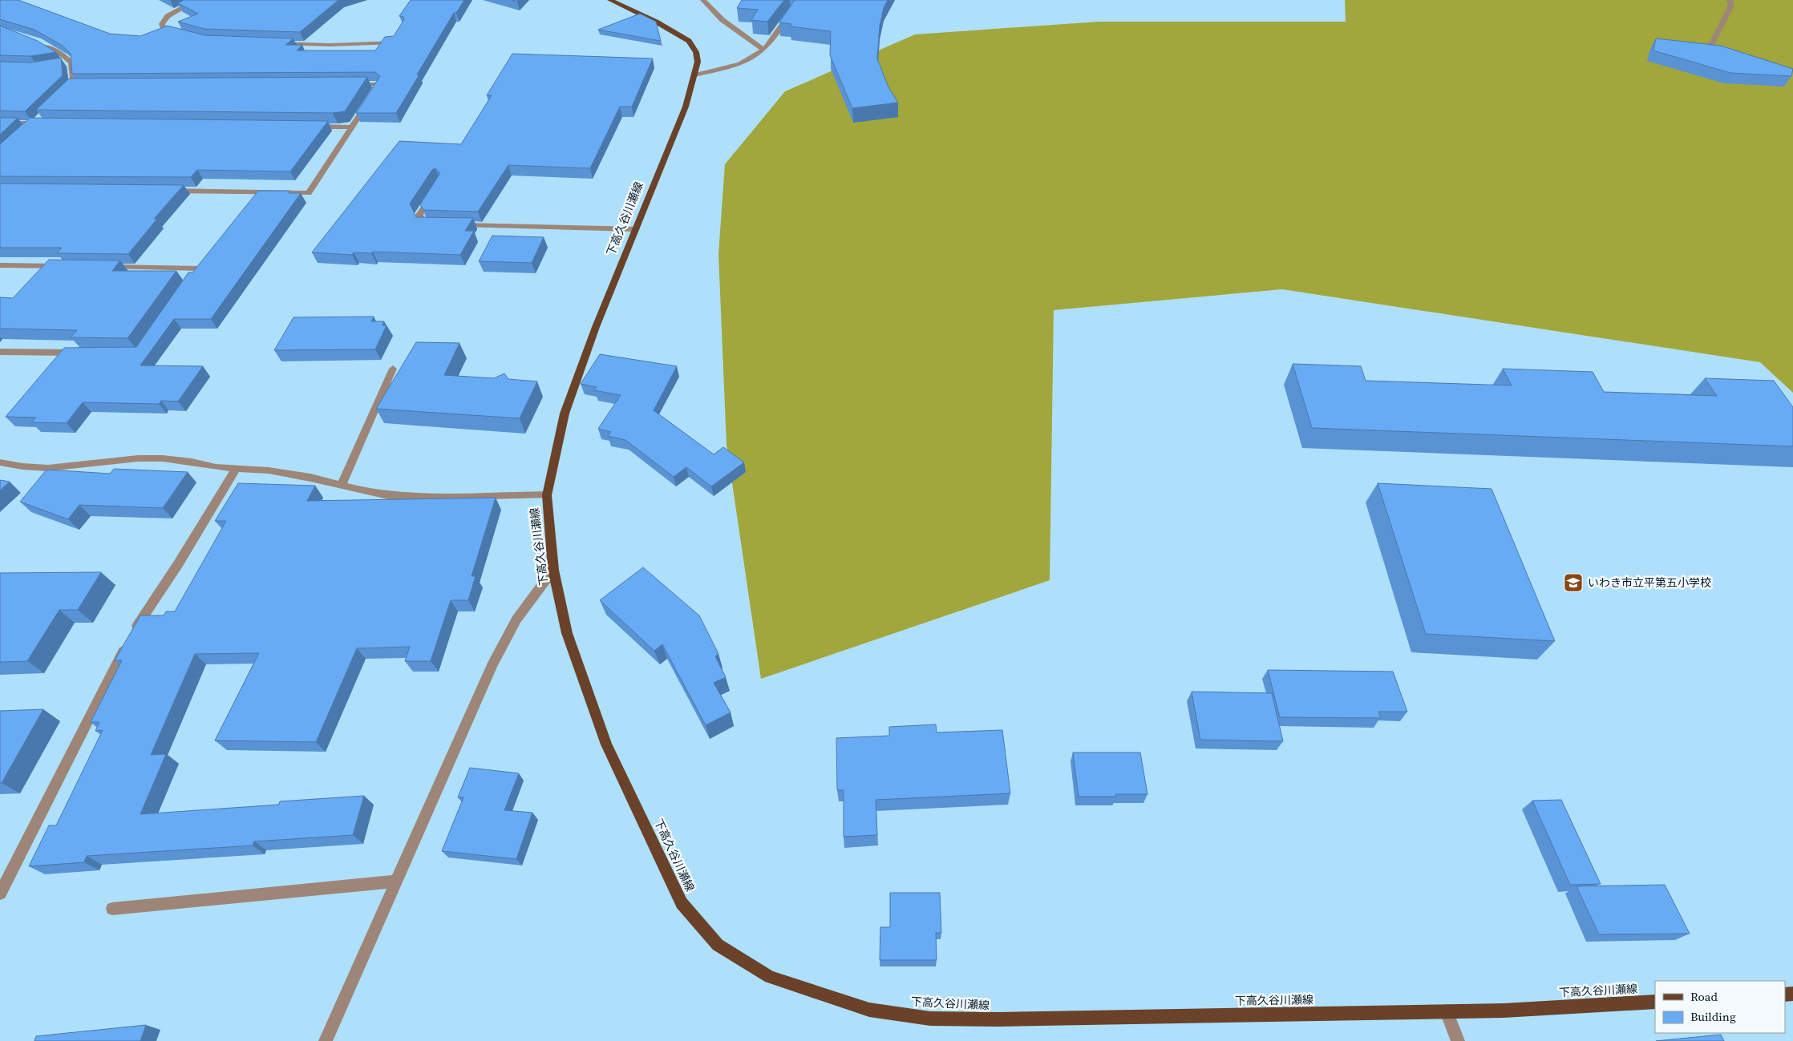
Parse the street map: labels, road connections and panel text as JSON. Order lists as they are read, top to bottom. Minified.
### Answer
{"streets":{"main road":["下高久谷川瀬線"]},"places":{"school or university":["いわき市立平第五小学校"]},"legend":["Road","Building"]}
